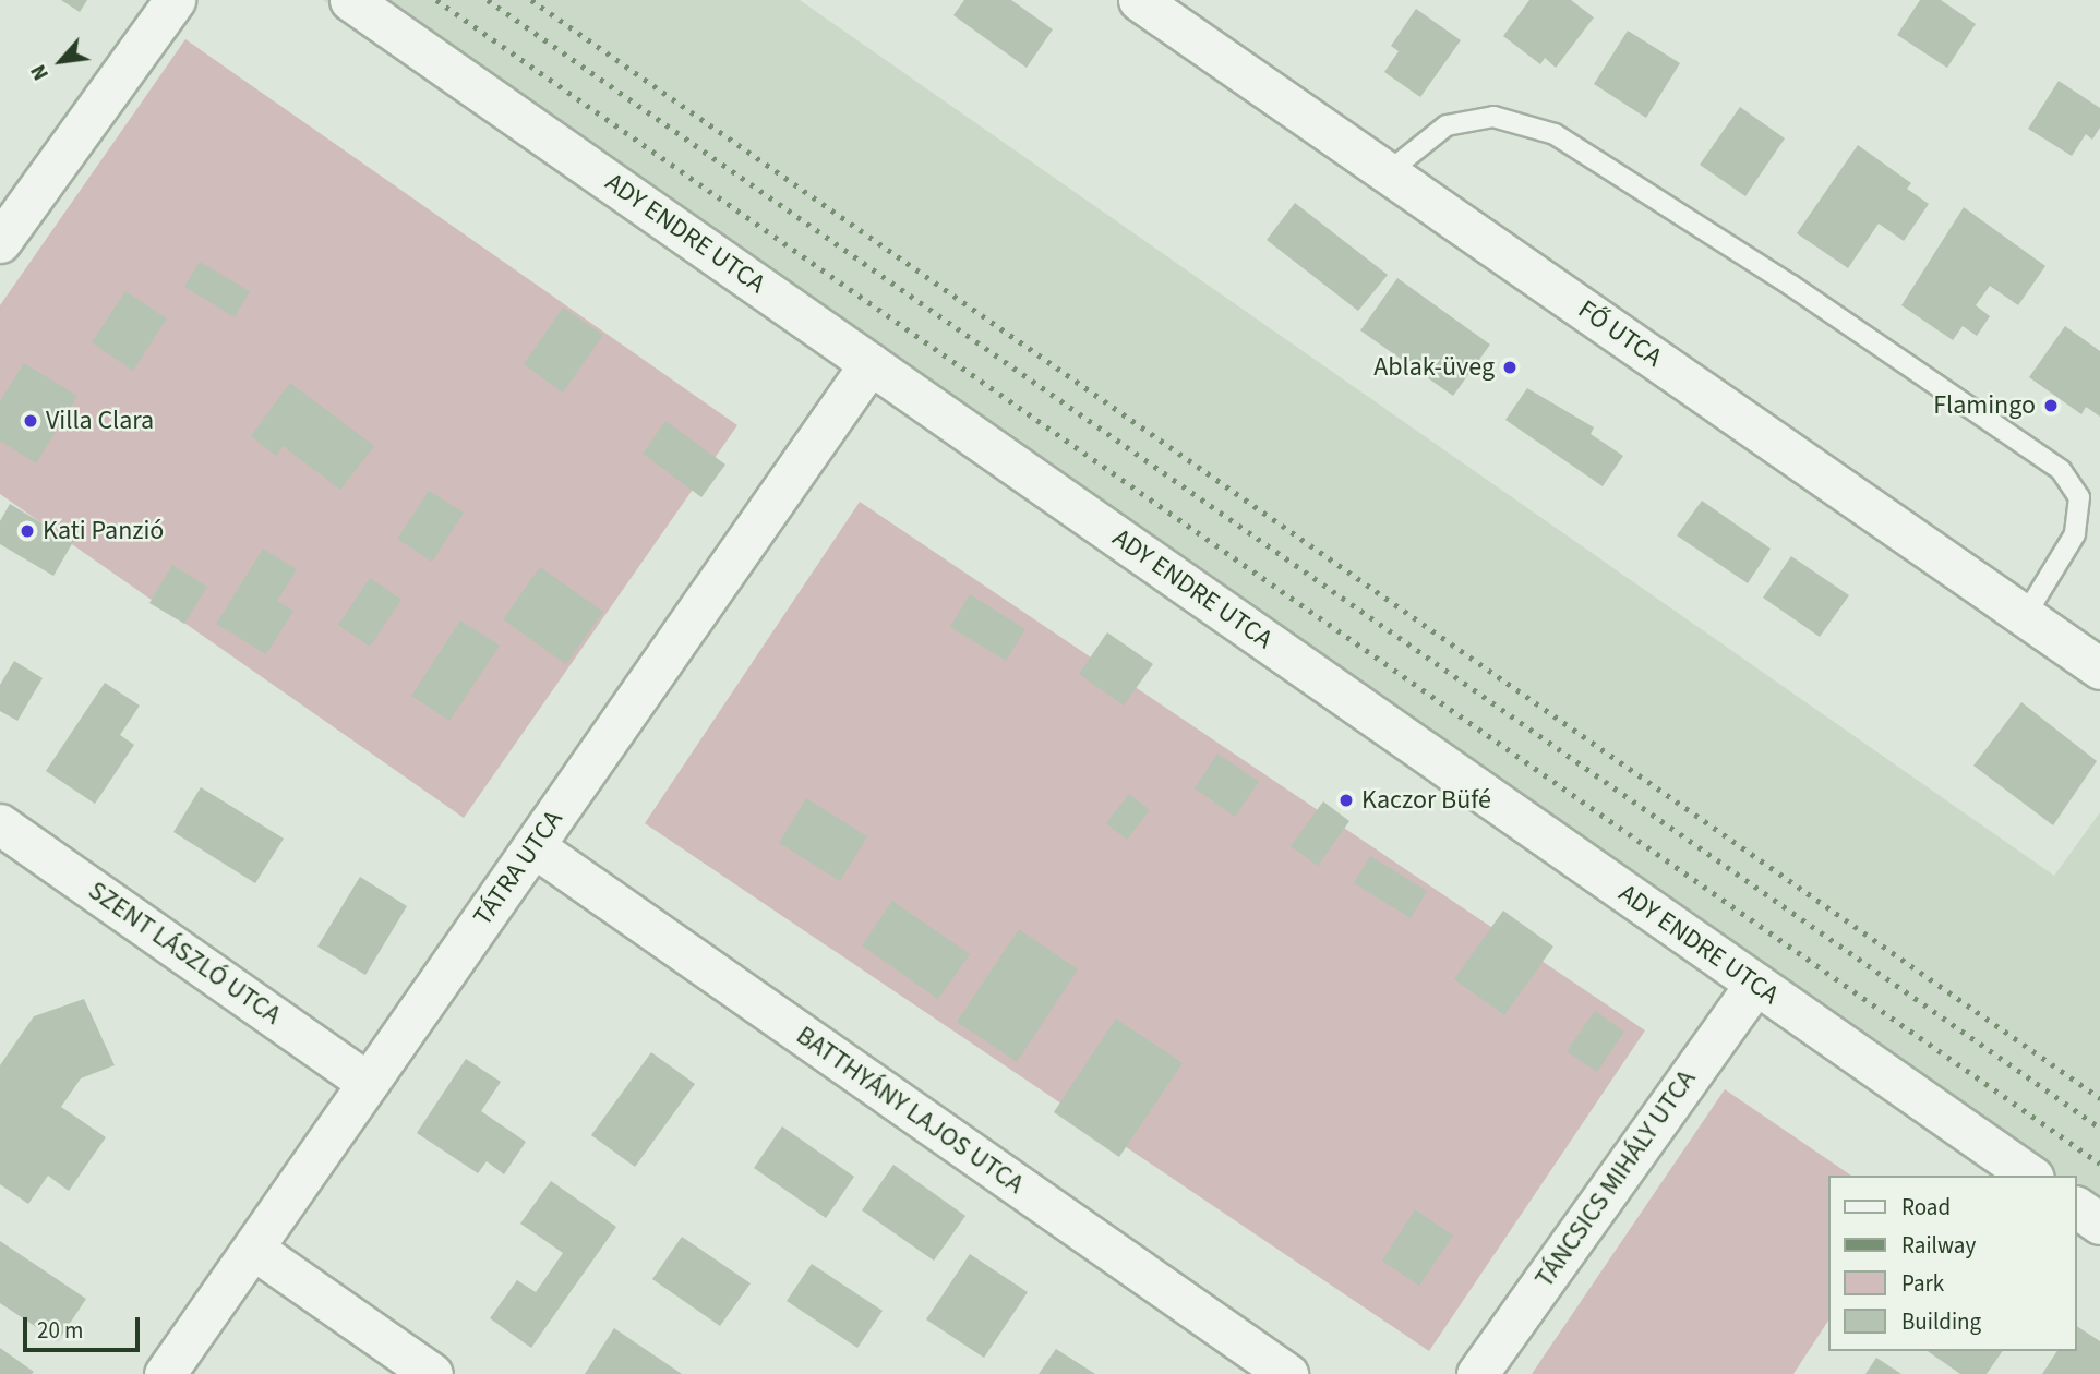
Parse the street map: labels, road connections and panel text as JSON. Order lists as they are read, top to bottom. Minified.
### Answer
{"streets":{"street":["ADY ENDRE UTCA","FŐ UTCA","TÁTRA UTCA","SZENT LÁSZLÓ UTCA","BATTHYÁNY LAJOS UTCA","TÁNCSICS MIHÁLY UTCA"]},"crossings":[["ADY ENDRE UTCA","TÁTRA UTCA"],["ADY ENDRE UTCA","TÁNCSICS MIHÁLY UTCA"],["TÁTRA UTCA","SZENT LÁSZLÓ UTCA"],["TÁTRA UTCA","BATTHYÁNY LAJOS UTCA"]],"places":["Ablak-üveg","Flamingo","Villa Clara","Kati Panzió","Kaczor Büfé"],"legend":["Road","Railway","Park","Building"],"scale_bar":"20 m","north":"bottom left"}
